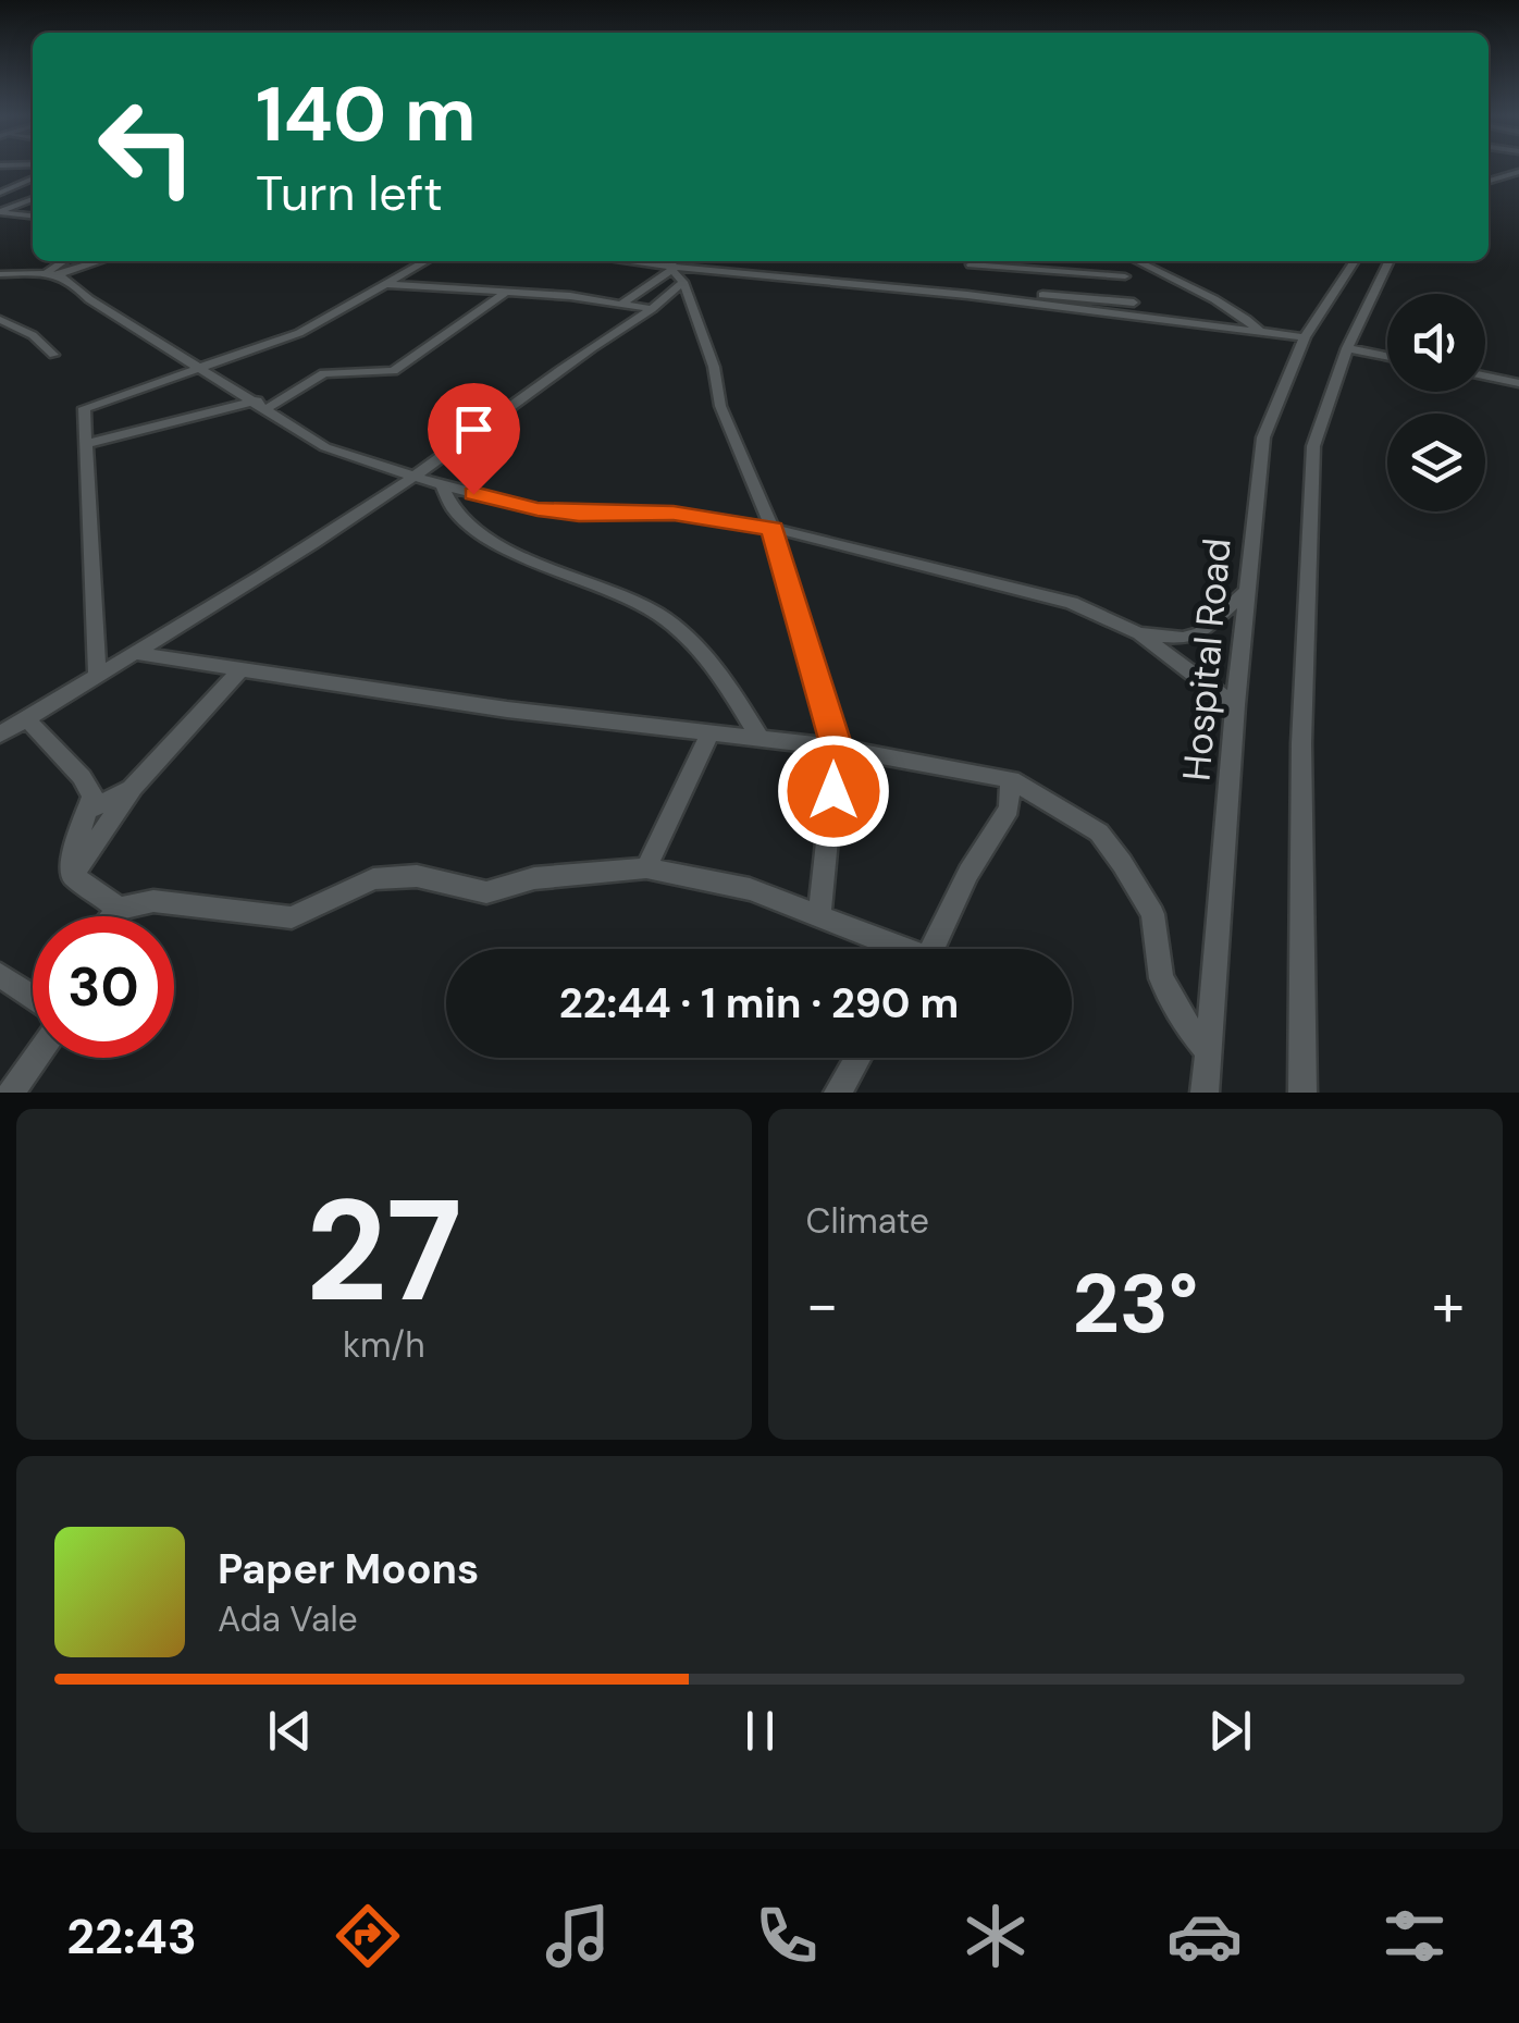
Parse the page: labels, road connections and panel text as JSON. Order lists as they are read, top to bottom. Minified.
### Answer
{"streets":{"street":["Hospital Road"]},"page":{"turn":["140 m","Turn left"],"limit":"30","trip":"22:44 · 1 min · 290 m","tile":[["27","km/h"],"Climate"],"heat":["−","23°","+"],"song":["Paper Moons","Ada Vale"],"tabs":"22:43"}}
